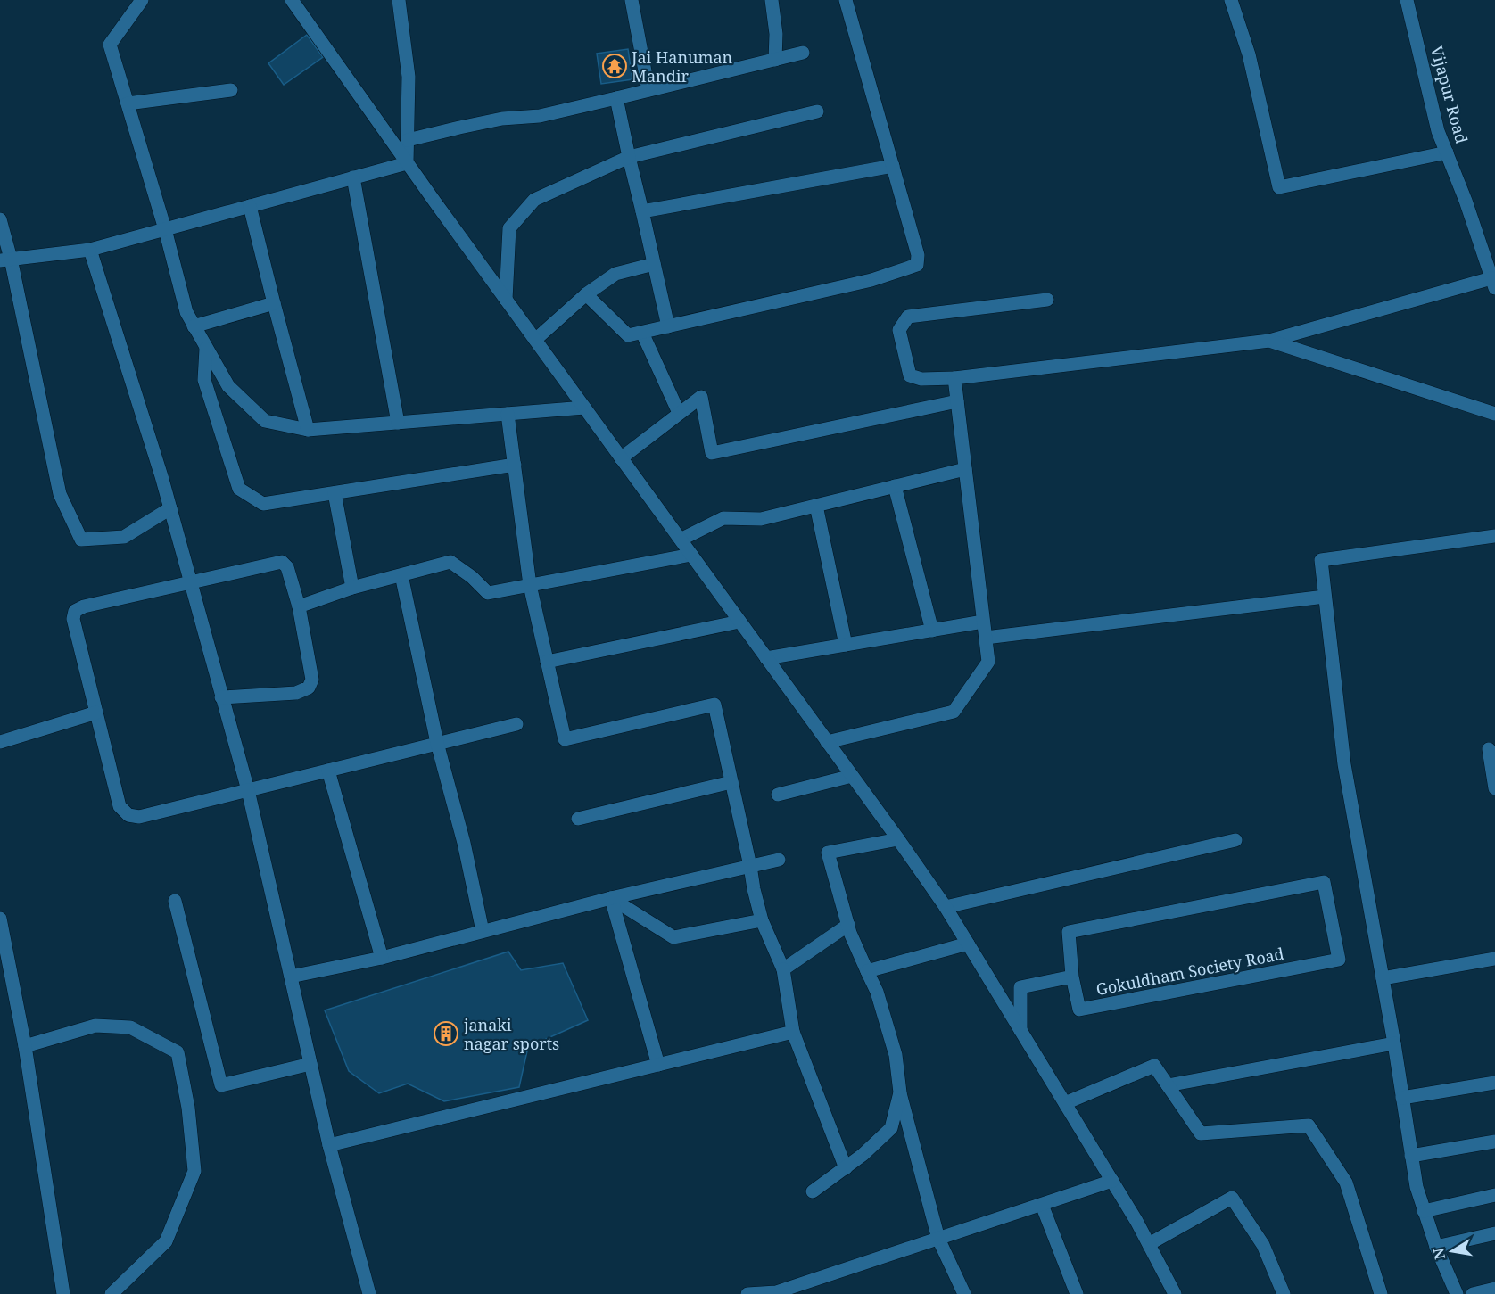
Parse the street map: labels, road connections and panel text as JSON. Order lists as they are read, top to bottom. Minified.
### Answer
{"streets":{"street":["Vijapur Road","Gokuldham Society Road"]},"places":{"temple":["Jai Hanuman Mandir"],"building":["janaki nagar sports"]},"north":"left"}
